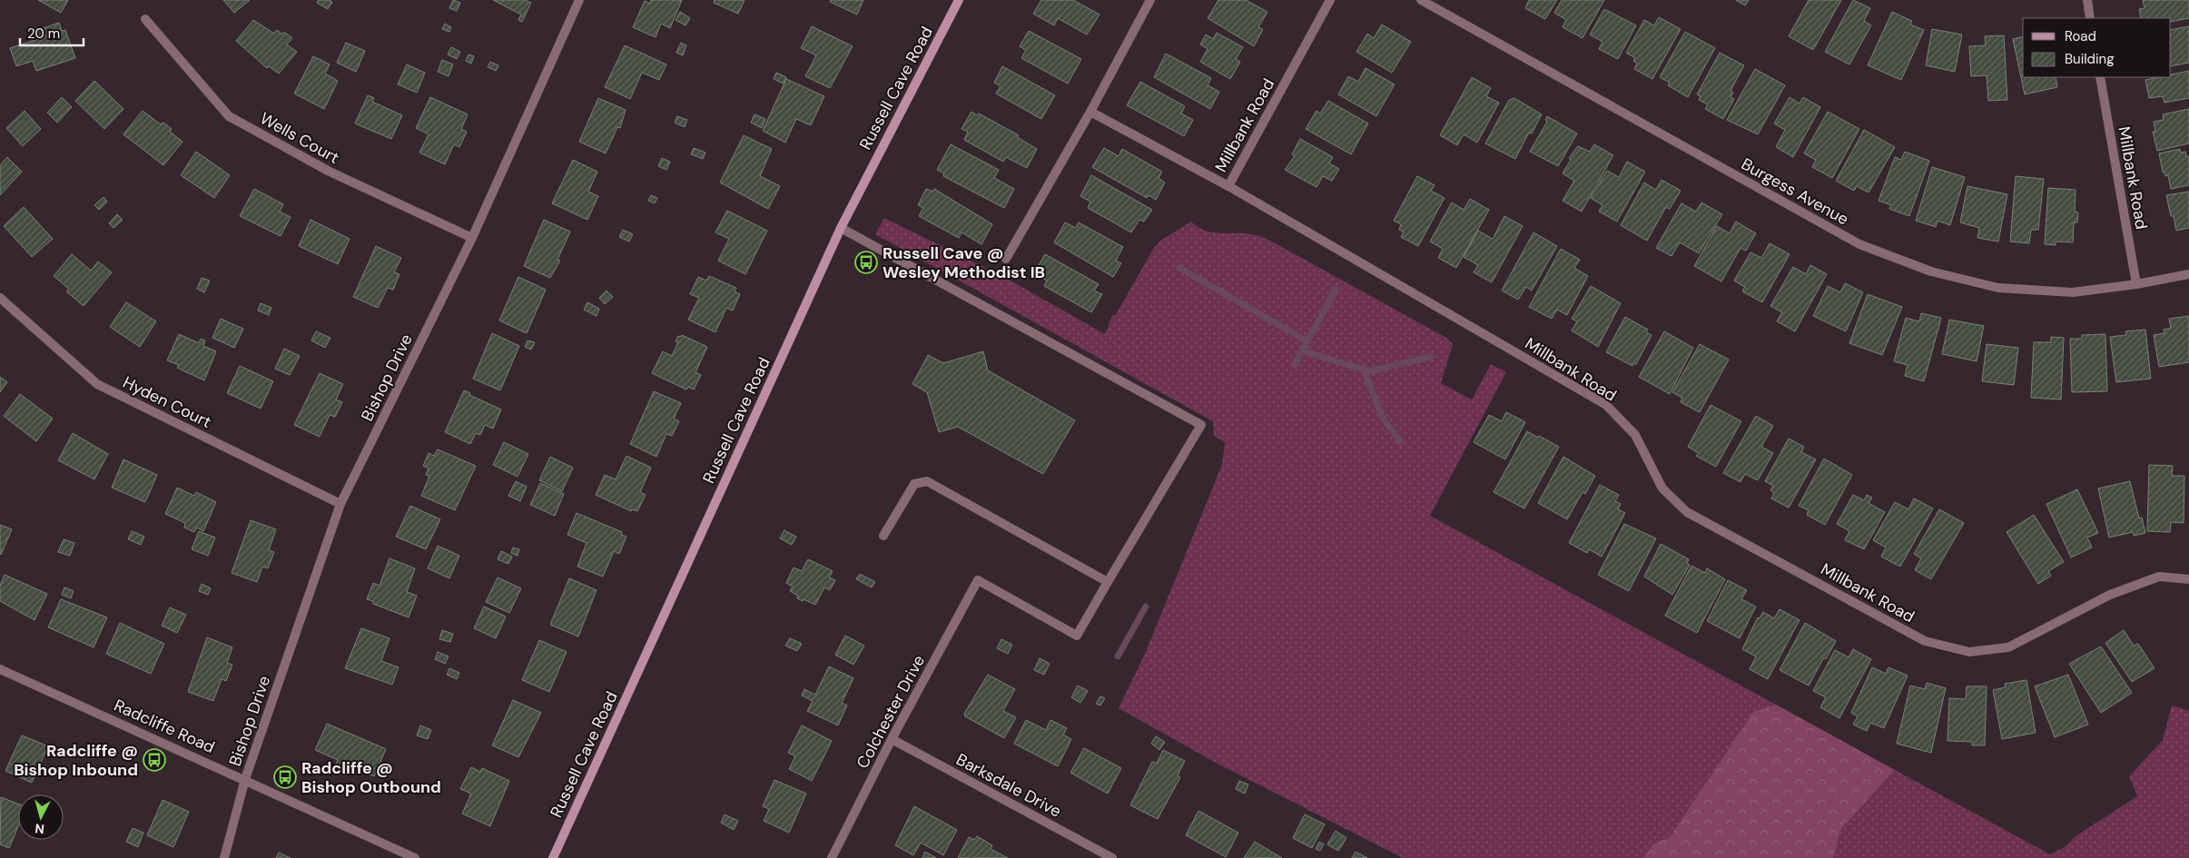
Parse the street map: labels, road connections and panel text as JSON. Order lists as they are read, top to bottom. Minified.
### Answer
{"streets":{"main road":["Russell Cave Road"],"street":["Millbank Road","Wells Court","Burgess Avenue","Bishop Drive","Hyden Court","Colchester Drive","Radcliffe Road","Barksdale Drive"]},"crossings":[["Millbank Road","Burgess Avenue"],["Wells Court","Bishop Drive"],["Bishop Drive","Hyden Court"],["Bishop Drive","Radcliffe Road"],["Colchester Drive","Barksdale Drive"]],"places":{"bus stop":["Russell Cave @ Wesley Methodist IB","Radcliffe @ Bishop Inbound","Radcliffe @ Bishop Outbound"]},"legend":["Road","Building"],"scale_bar":"20 m","north":"bottom"}
